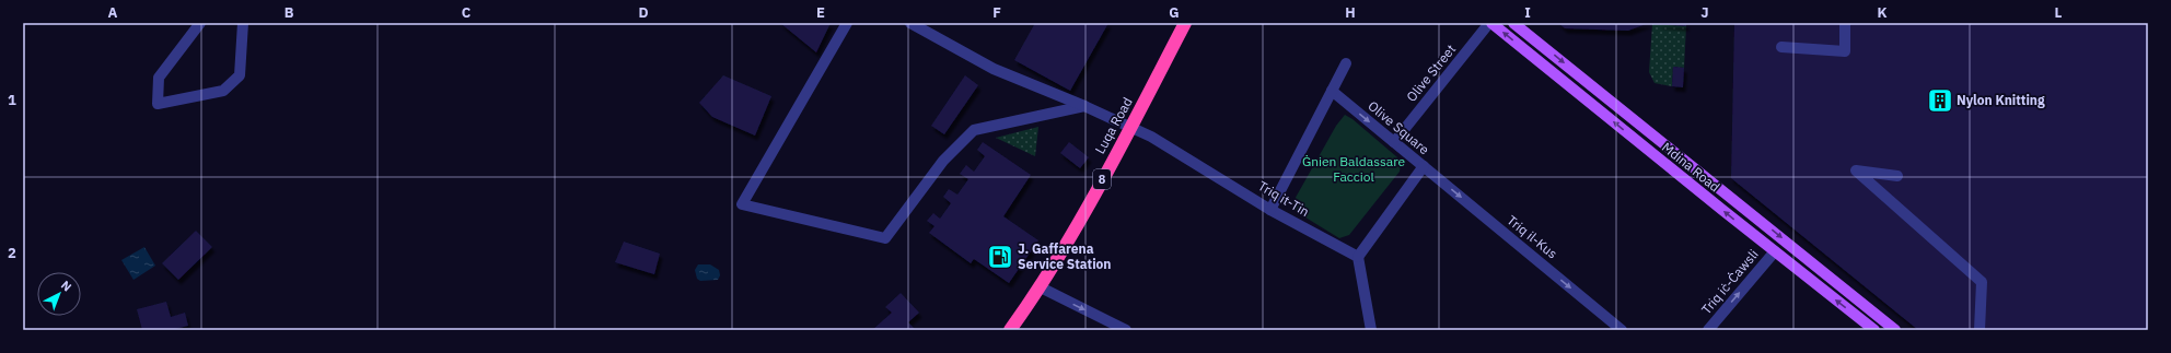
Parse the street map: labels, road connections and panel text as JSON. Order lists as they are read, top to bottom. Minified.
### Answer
{"streets":{"highway":["Luqa Road","8"],"main road":["Mdina Road"],"street":["Olive Street","Olive Square","Triq it-Tin","Triq il-Kus","Triq iċ-Ċawsli"]},"crossings":[["Olive Street","Olive Square"],["Olive Street","Mdina Road"],["Luqa Road","Triq it-Tin"],["Olive Square","Triq it-Tin"],["Olive Square","Triq il-Kus"],["Mdina Road","Triq iċ-Ċawsli"]],"one_way":["Olive Square","Triq il-Kus","Triq iċ-Ċawsli"],"parks":["Ġnien Baldassare Facciol"],"places":{"building":["Nylon Knitting"],"fuel station":["J. Gaffarena Service Station"]},"north":"top right","grid":{"columns":["A","B","C","D","E","F","G","H","I","J","K","L"],"rows":["1","2"]}}
